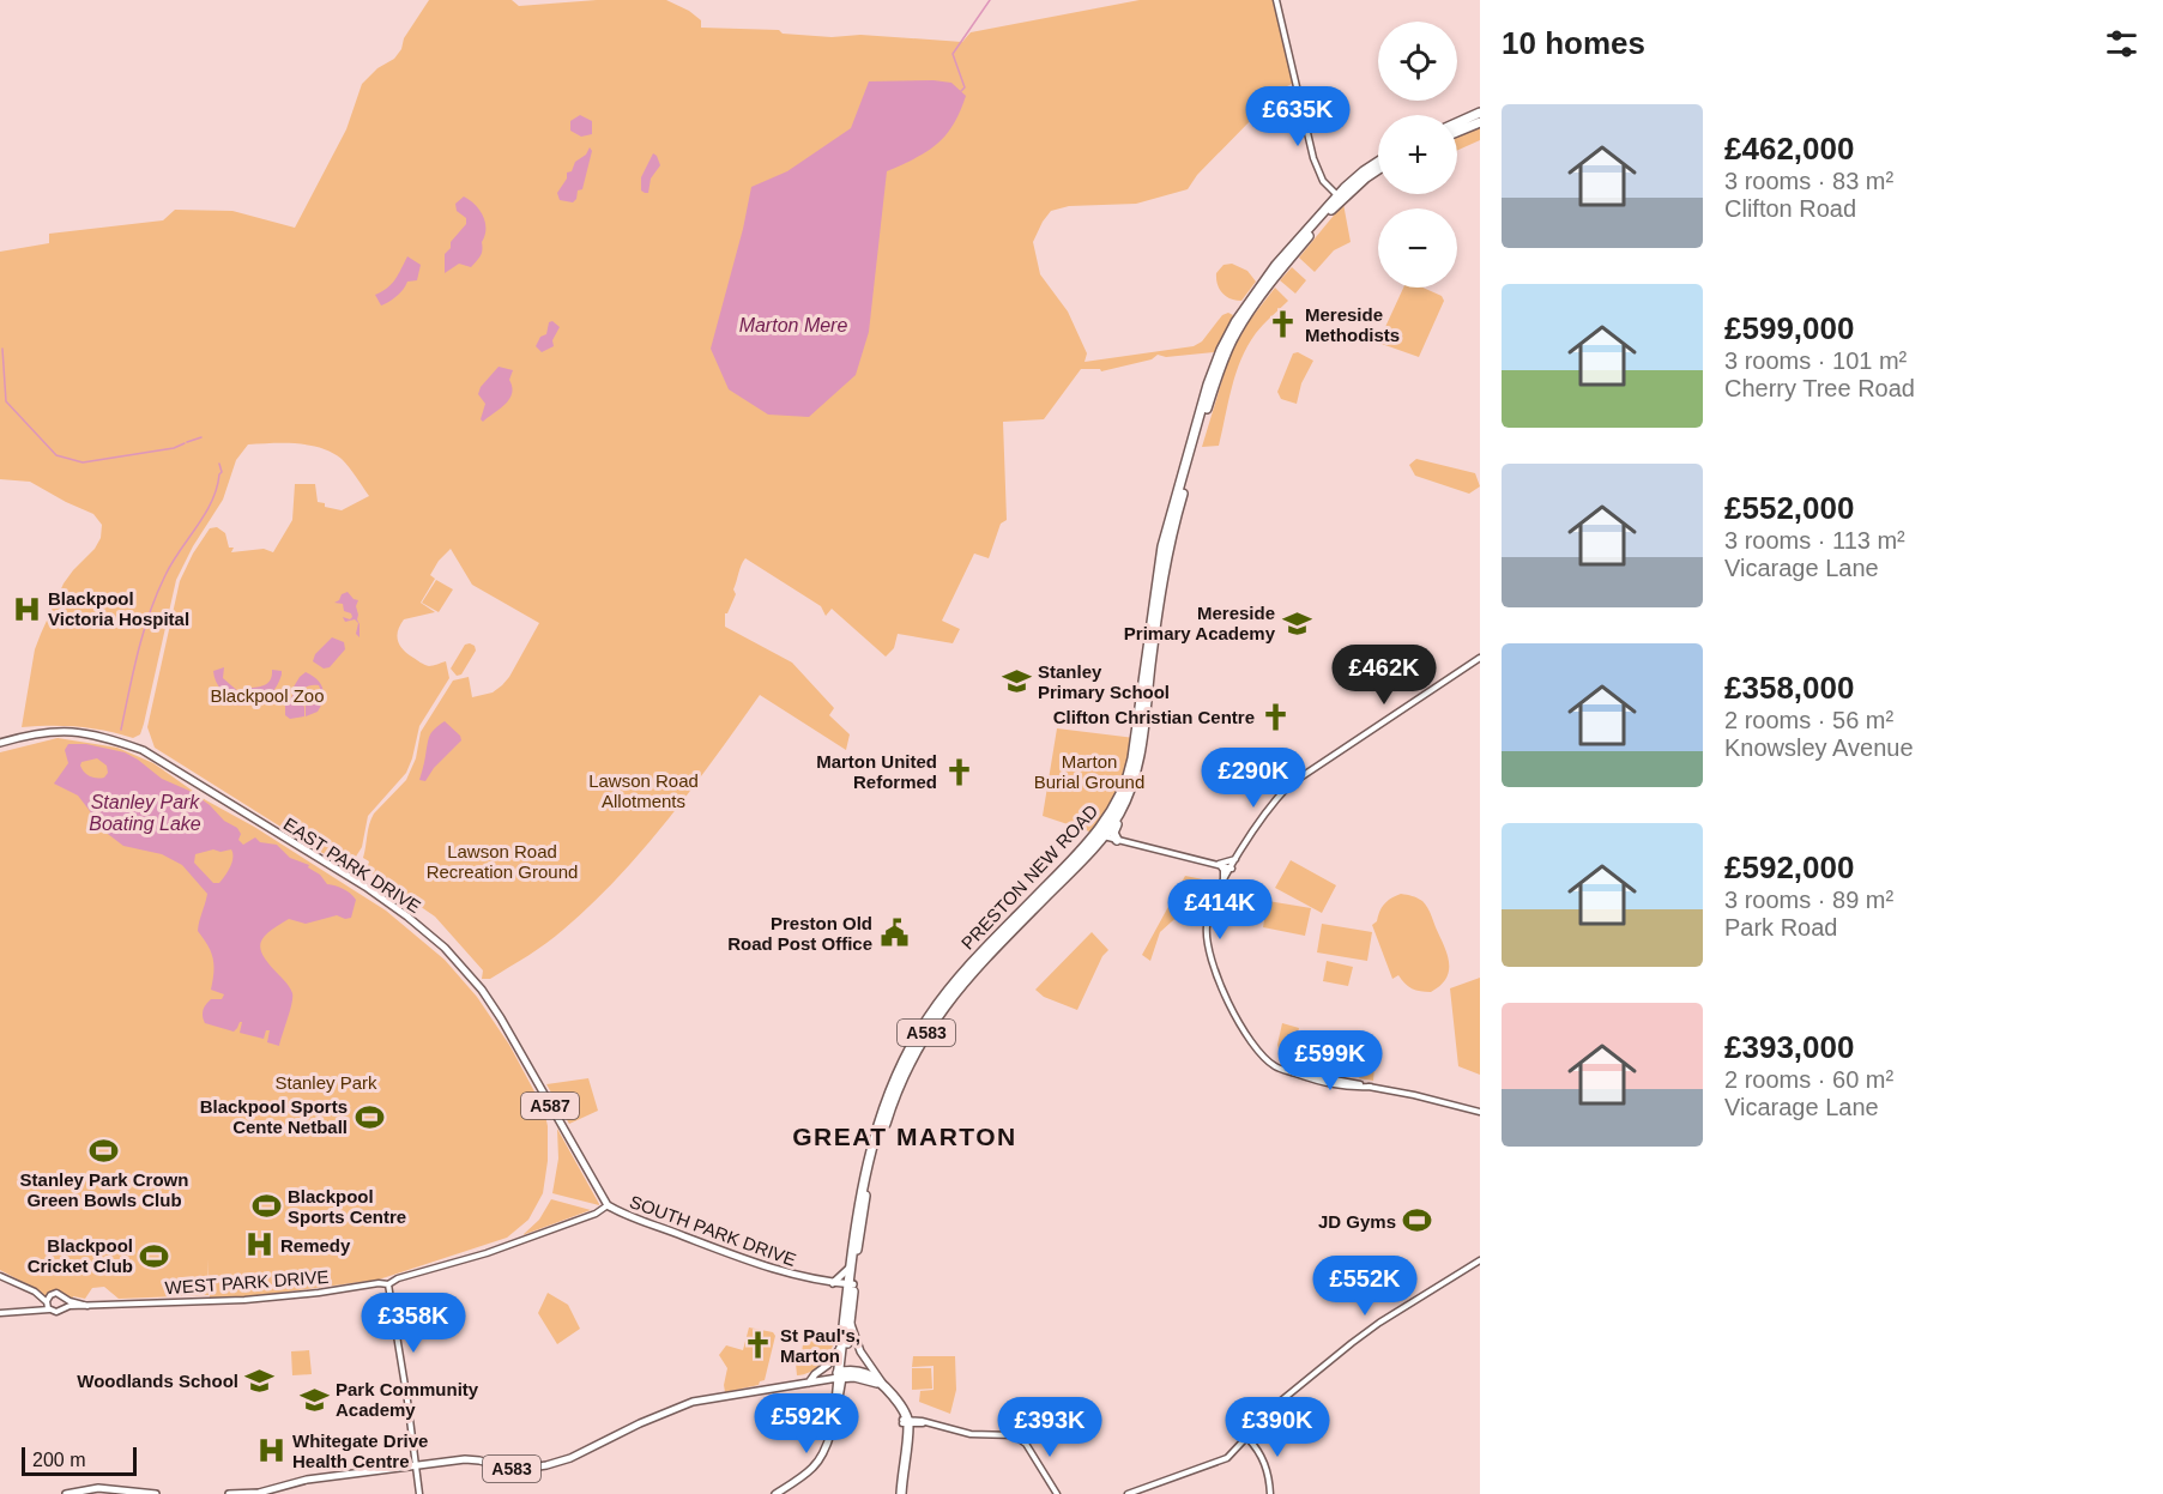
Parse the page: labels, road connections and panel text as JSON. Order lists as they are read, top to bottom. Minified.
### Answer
{"streets":{"highway":["PRESTON NEW ROAD","A583"],"main road":["EAST PARK DRIVE","A587","SOUTH PARK DRIVE"],"street":["WEST PARK DRIVE"]},"crossings":[["EAST PARK DRIVE","SOUTH PARK DRIVE"],["EAST PARK DRIVE","WEST PARK DRIVE"],["PRESTON NEW ROAD","A583"],["PRESTON NEW ROAD","SOUTH PARK DRIVE"],["SOUTH PARK DRIVE","WEST PARK DRIVE"]],"districts":["GREAT MARTON"],"water":["Marton Mere","Stanley Park Boating Lake"],"parks":["Blackpool Zoo","Marton Burial Ground","Lawson Road Allotments","Lawson Road Recreation Ground","Stanley Park"],"places":{"church":["Mereside Methodists","Clifton Christian Centre","Marton United Reformed","St Paul's, Marton"],"hospital":["Blackpool Victoria Hospital","Remedy","Whitegate Drive Health Centre"],"school or university":["Mereside Primary Academy","Stanley Primary School","Woodlands School","Park Community Academy"],"public building":["Preston Old Road Post Office"],"sports":["Blackpool Sports Cente Netball","Stanley Park Crown Green Bowls Club","Blackpool Sports Centre","JD Gyms","Blackpool Cricket Club"]},"scale_bar":"200 m","page":{"heading":"10 homes","map_buttons":["+","−"],"price":["£635K","£462K","£290K","£414K","£599K","£552K","£358K","£592K","£393K","£390K"],"list":[{"name":"£462,000","note":"3 rooms · 83 m² · Clifton Road"},{"name":"£599,000","note":"3 rooms · 101 m² · Cherry Tree Road"},{"name":"£552,000","note":"3 rooms · 113 m² · Vicarage Lane"},{"name":"£358,000","note":"2 rooms · 56 m² · Knowsley Avenue"},{"name":"£592,000","note":"3 rooms · 89 m² · Park Road"},{"name":"£393,000","note":"2 rooms · 60 m² · Vicarage Lane"}],"scale":"200 m"}}
